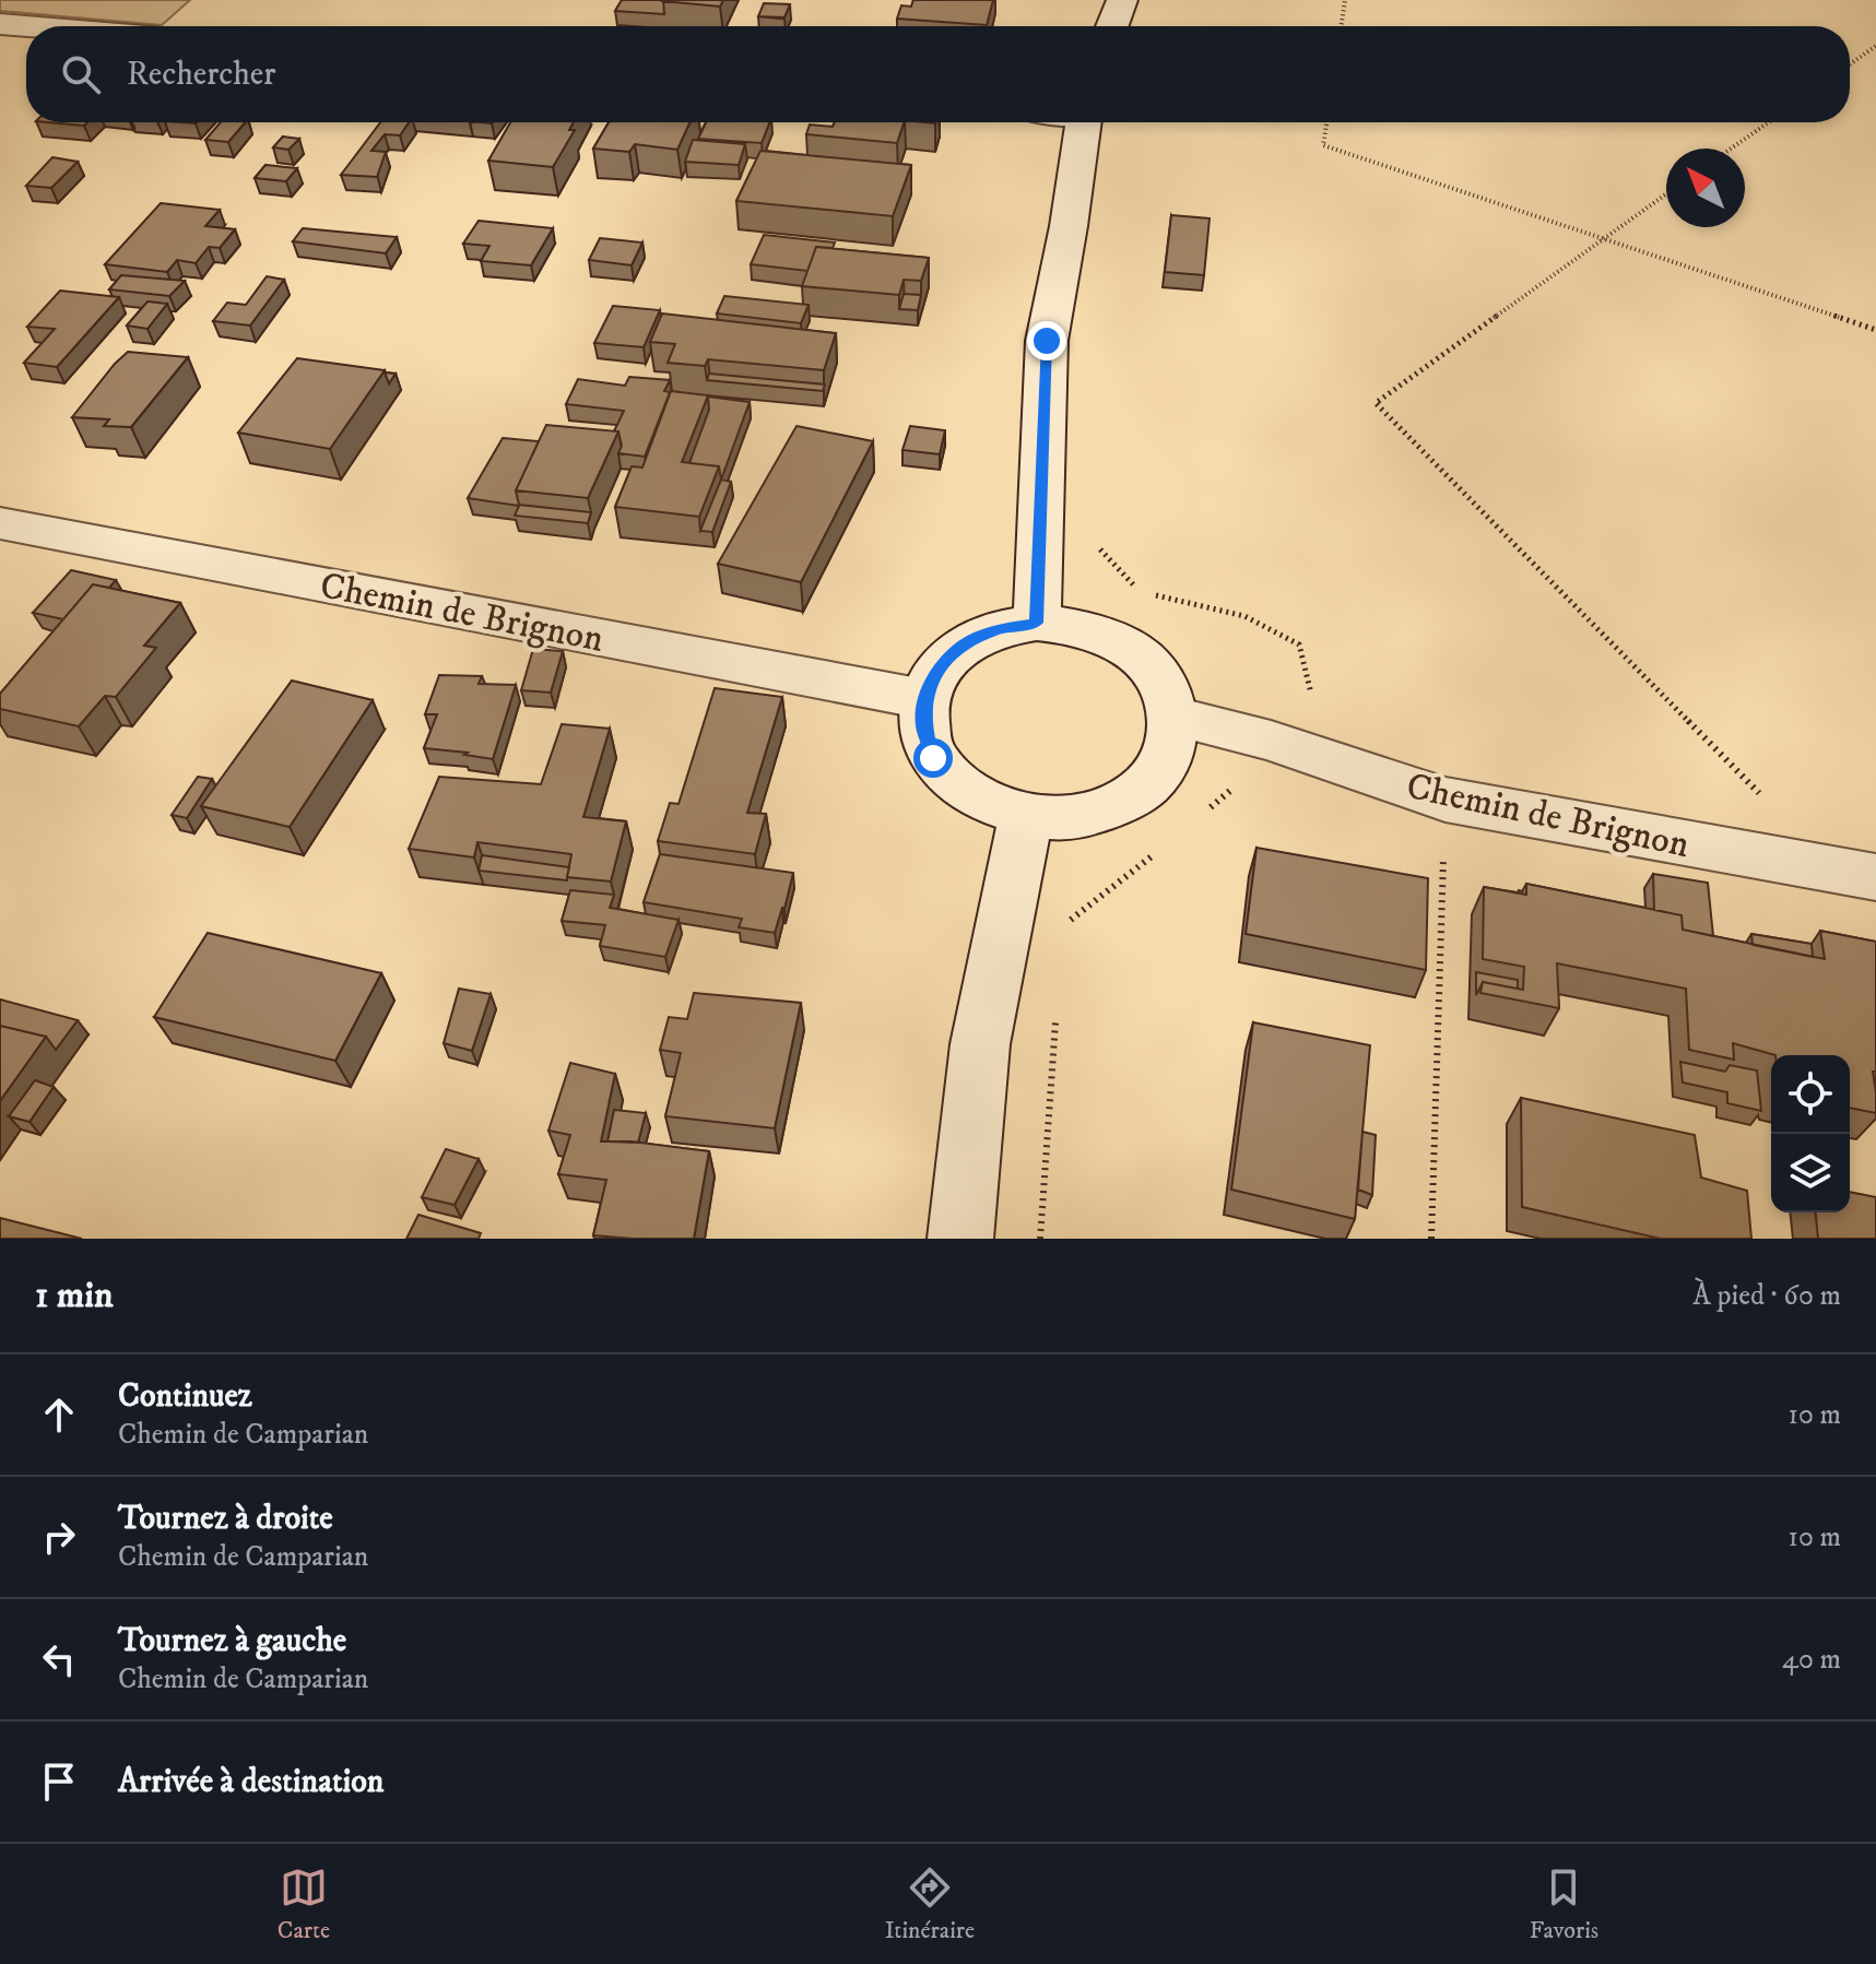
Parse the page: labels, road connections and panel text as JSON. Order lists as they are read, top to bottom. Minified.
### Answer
{"streets":{"main road":["Chemin de Brignon"]},"north":"top left","page":{"search":"Rechercher","heading":["1 min","À pied · 60 m"],"list":[["Continuez","Chemin de Camparian","10 m"],["Tournez à droite","Chemin de Camparian","10 m"],["Tournez à gauche","Chemin de Camparian","40 m"],"Arrivée à destination"],"nav":["Carte","Itinéraire","Favoris"]}}
